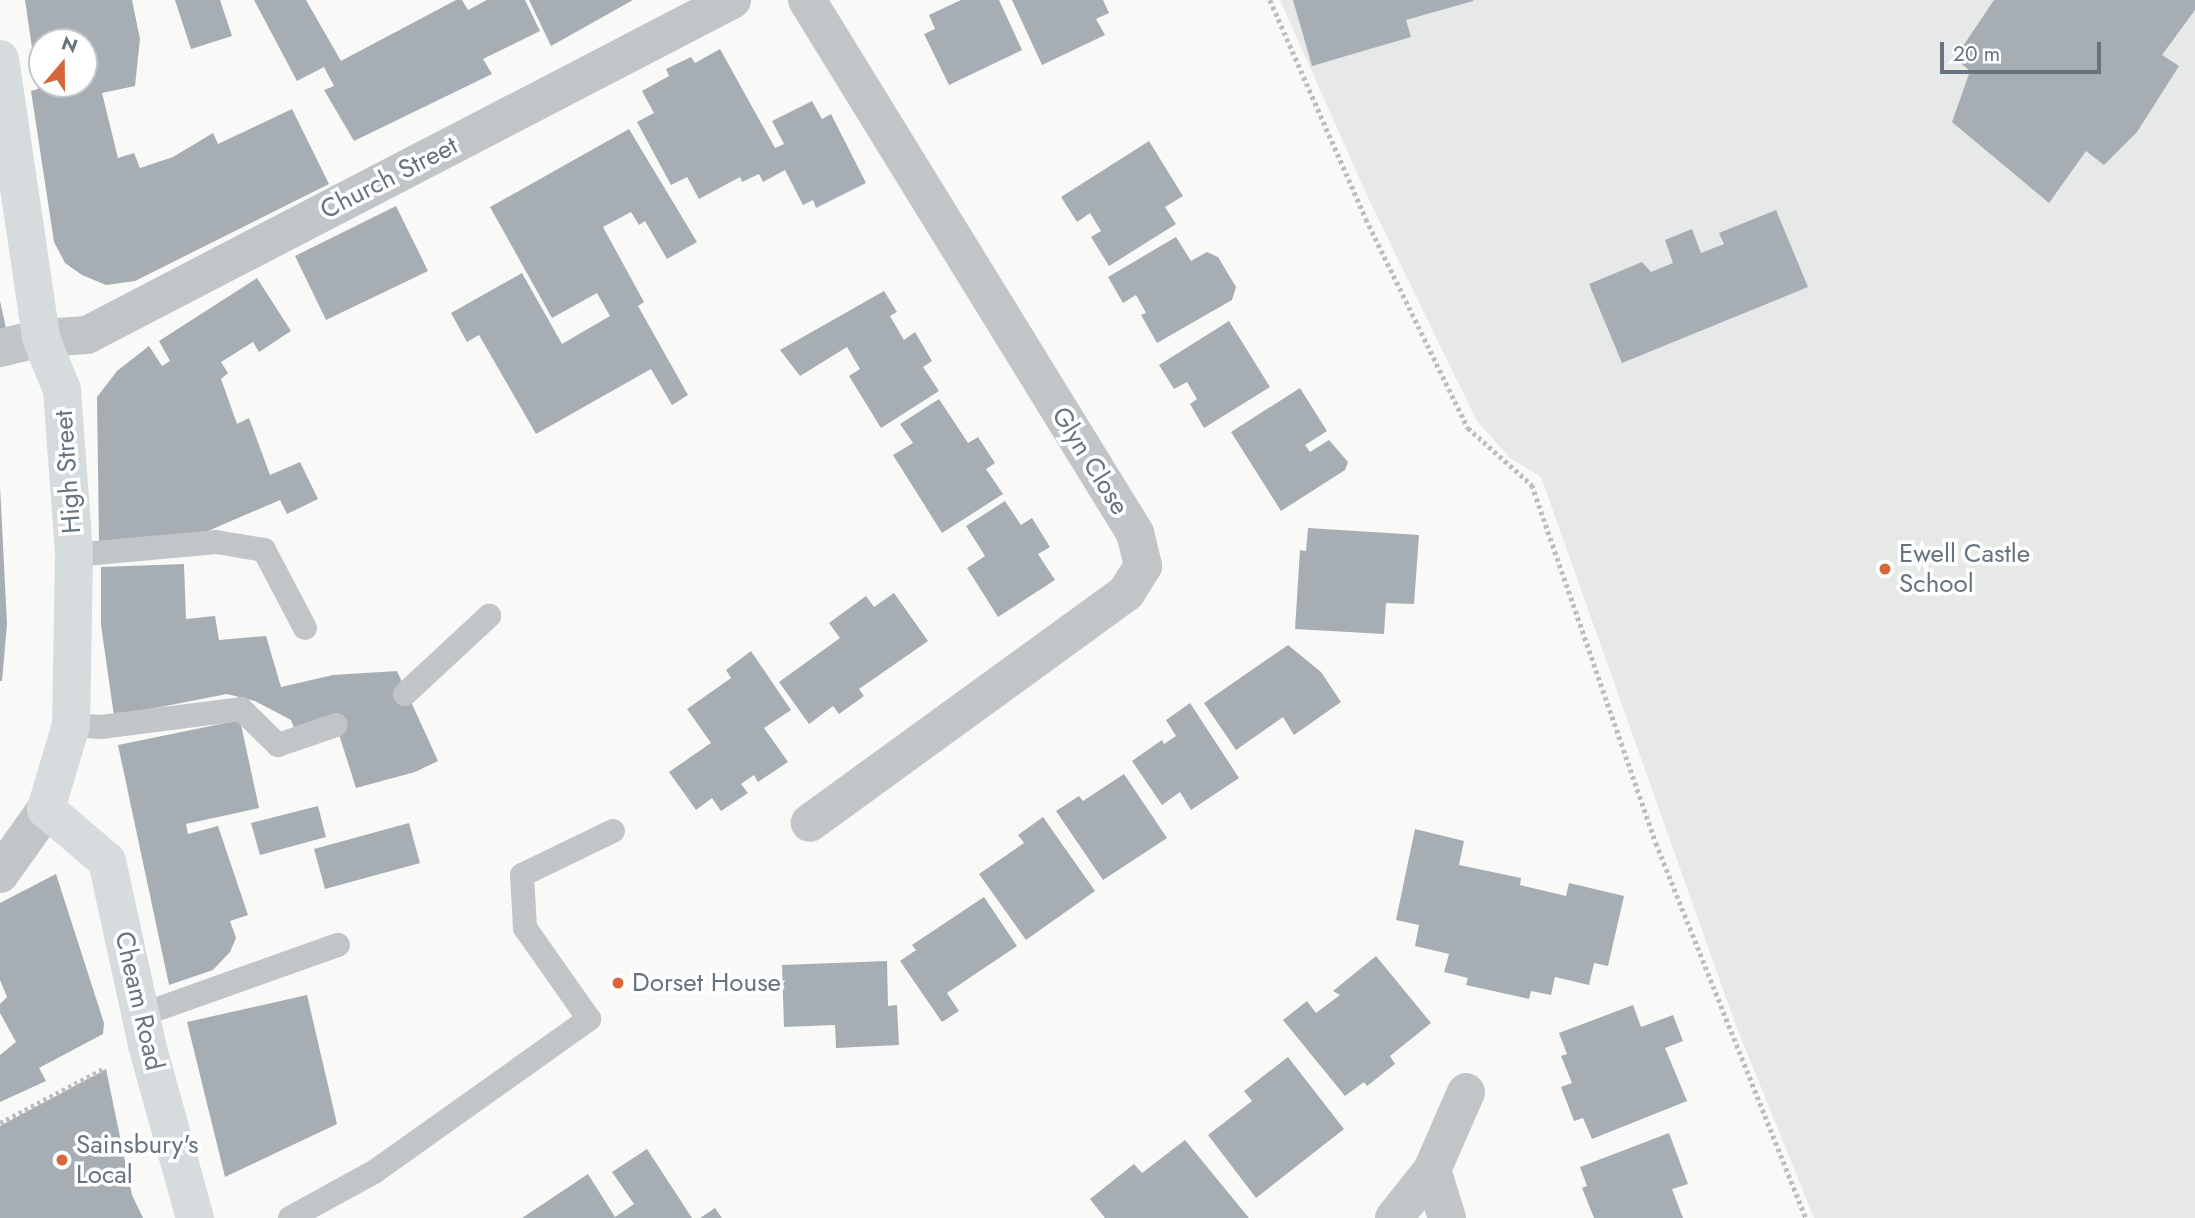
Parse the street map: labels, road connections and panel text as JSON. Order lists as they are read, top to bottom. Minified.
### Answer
{"streets":{"main road":["High Street","Cheam Road"],"street":["Church Street","Glyn Close"]},"crossings":[["Church Street","High Street"],["High Street","Cheam Road"]],"places":["Ewell Castle School","Dorset House","Sainsbury's Local"],"scale_bar":"20 m","north":"top"}
